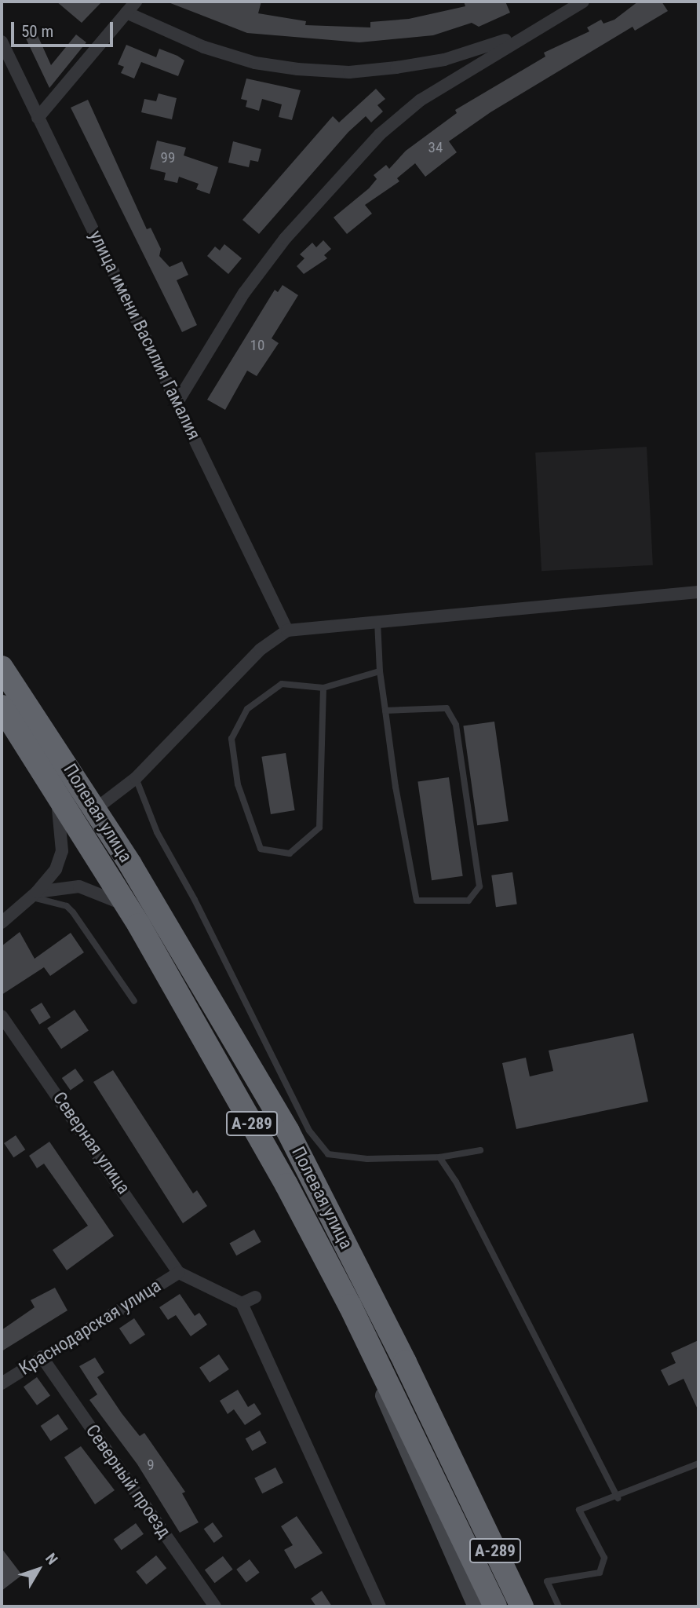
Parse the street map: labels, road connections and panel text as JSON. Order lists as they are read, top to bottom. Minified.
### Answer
{"streets":{"highway":["Полевая улица","А-289"],"street":["улица имени Василия Гамалия","Северная улица","Краснодарская улица","Северный проезд"]},"crossings":[["Полевая улица","А-289"],["Северная улица","Краснодарская улица"],["Краснодарская улица","Северный проезд"]],"house_numbers":["34","99","10","9"],"scale_bar":"50 m","north":"top right"}
